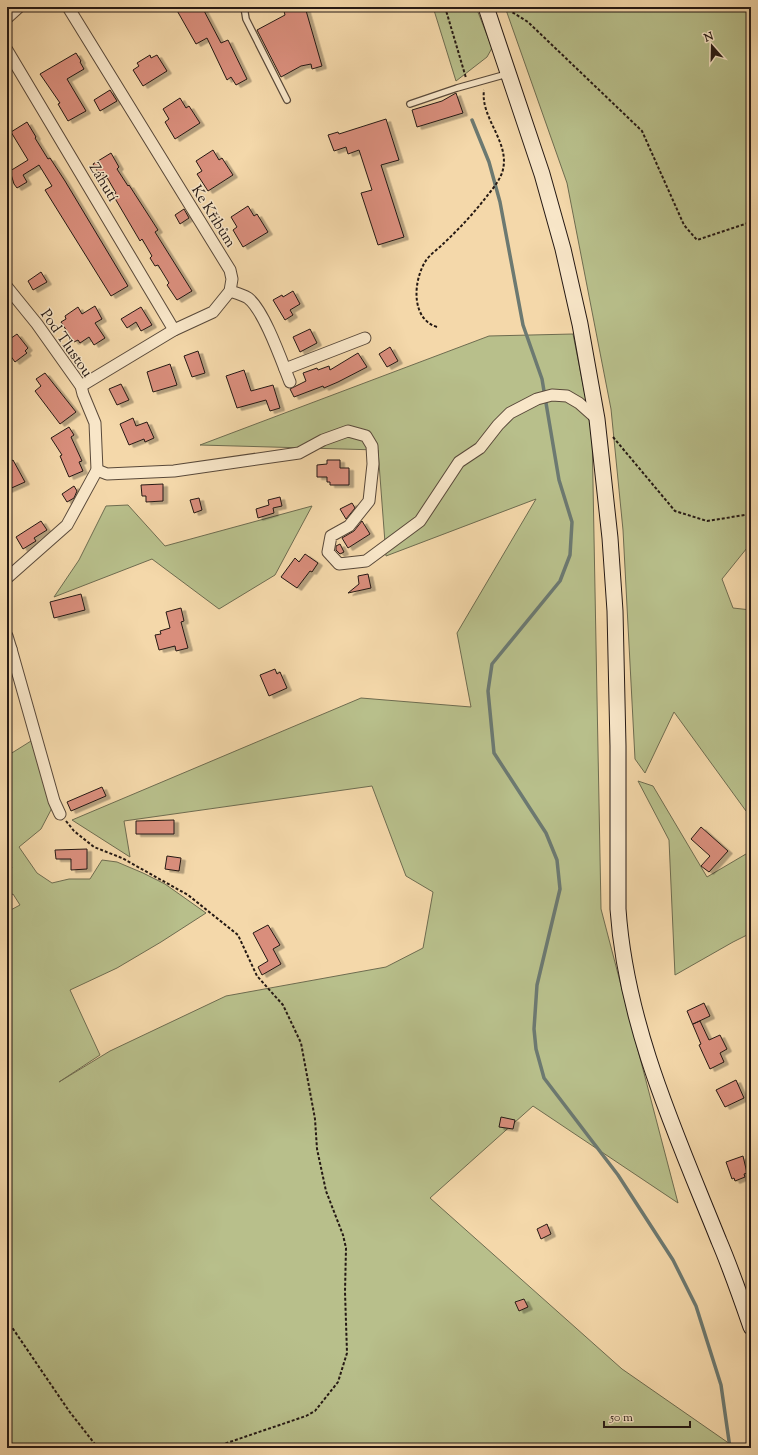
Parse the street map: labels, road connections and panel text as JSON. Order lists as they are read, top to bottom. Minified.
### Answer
{"streets":{"street":["Záhutí","Ke Křibům","Pod Tlustou"]},"scale_bar":"50 m","north":"top"}
